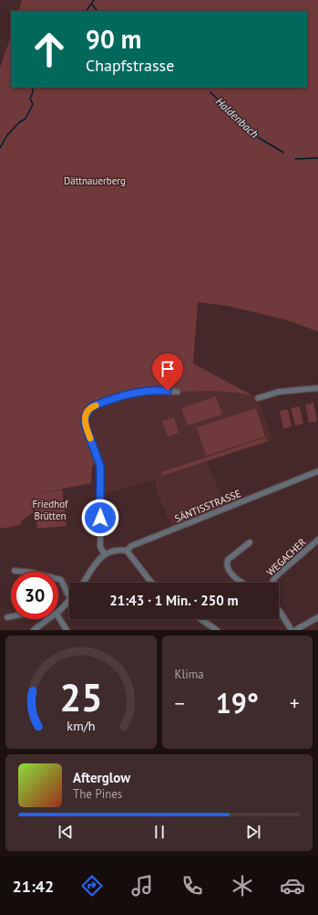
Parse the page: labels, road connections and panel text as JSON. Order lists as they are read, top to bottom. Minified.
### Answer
{"streets":{"street":["SÄNTISSTRASSE","WEGACHER"]},"water":["Haldenbach"],"parks":["Dättnauerberg","Friedhof Brütten"],"page":{"turn":["90 m","Chapfstrasse"],"limit":"30","trip":"21:43 · 1 Min. · 250 m","tile":"Klima","heat":["−","19°","+"],"song":["Afterglow","The Pines"],"tabs":"21:42","gauge":["25","km/h"]}}
